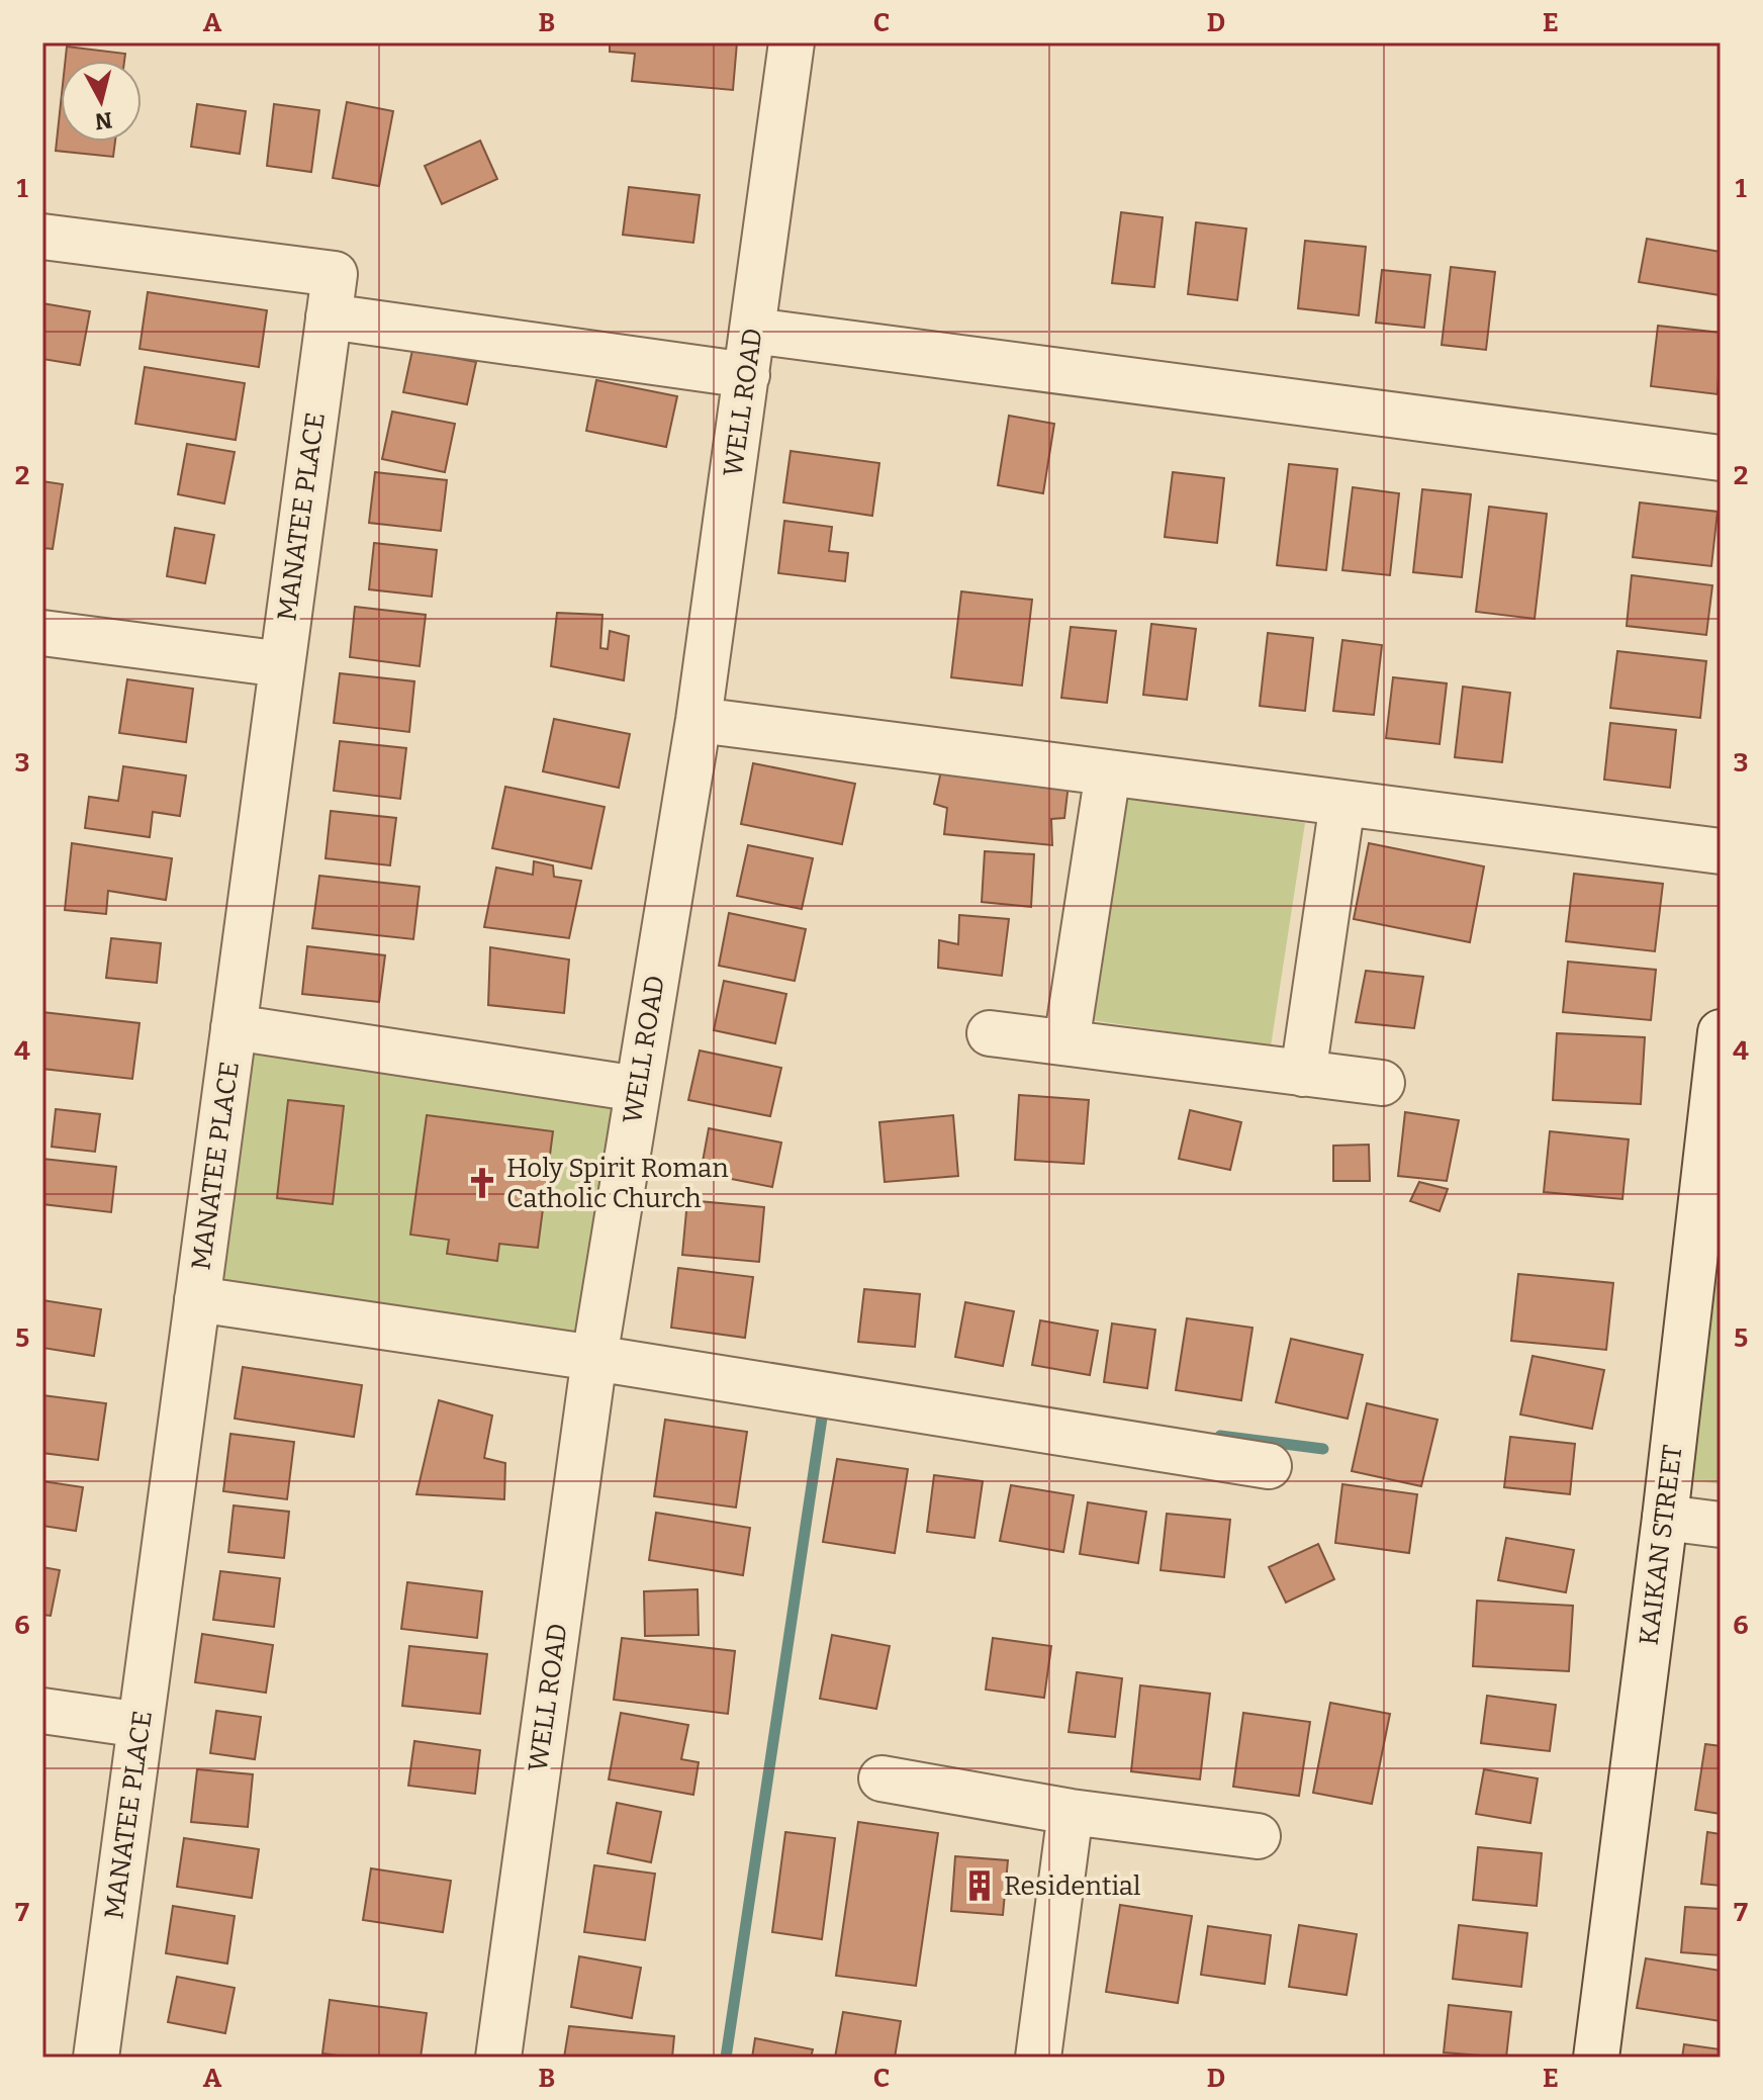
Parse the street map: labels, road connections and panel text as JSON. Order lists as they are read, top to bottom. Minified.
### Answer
{"streets":{"street":["WELL ROAD","MANATEE PLACE","KAIKAN STREET"]},"places":{"church":["Holy Spirit Roman Catholic Church"],"building":["Residential"]},"north":"bottom","grid":{"columns":["A","B","C","D","E"],"rows":["1","2","3","4","5","6","7"]}}
